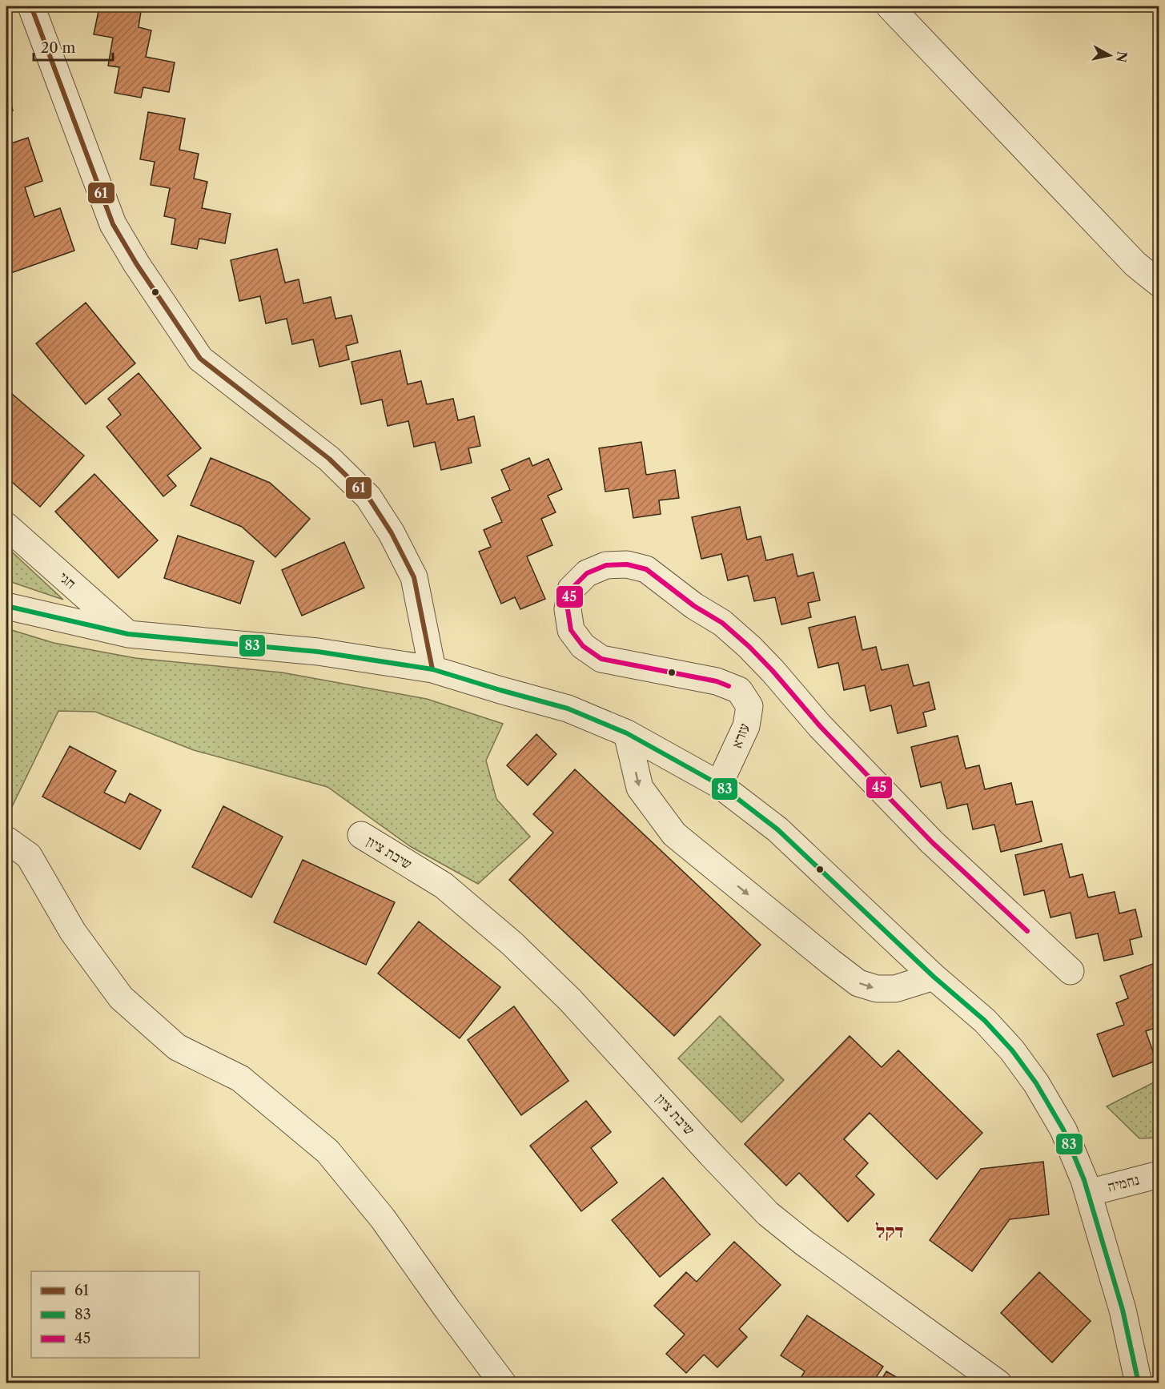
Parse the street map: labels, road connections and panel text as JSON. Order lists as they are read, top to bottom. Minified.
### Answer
{"streets":{"street":["חגי","עזרא","שיבת ציון","נחמיה"]},"districts":["דקל"],"lines":["transit line 61","transit line 45","transit line 83"],"legend":["61","83","45"],"scale_bar":"20 m","north":"right"}
